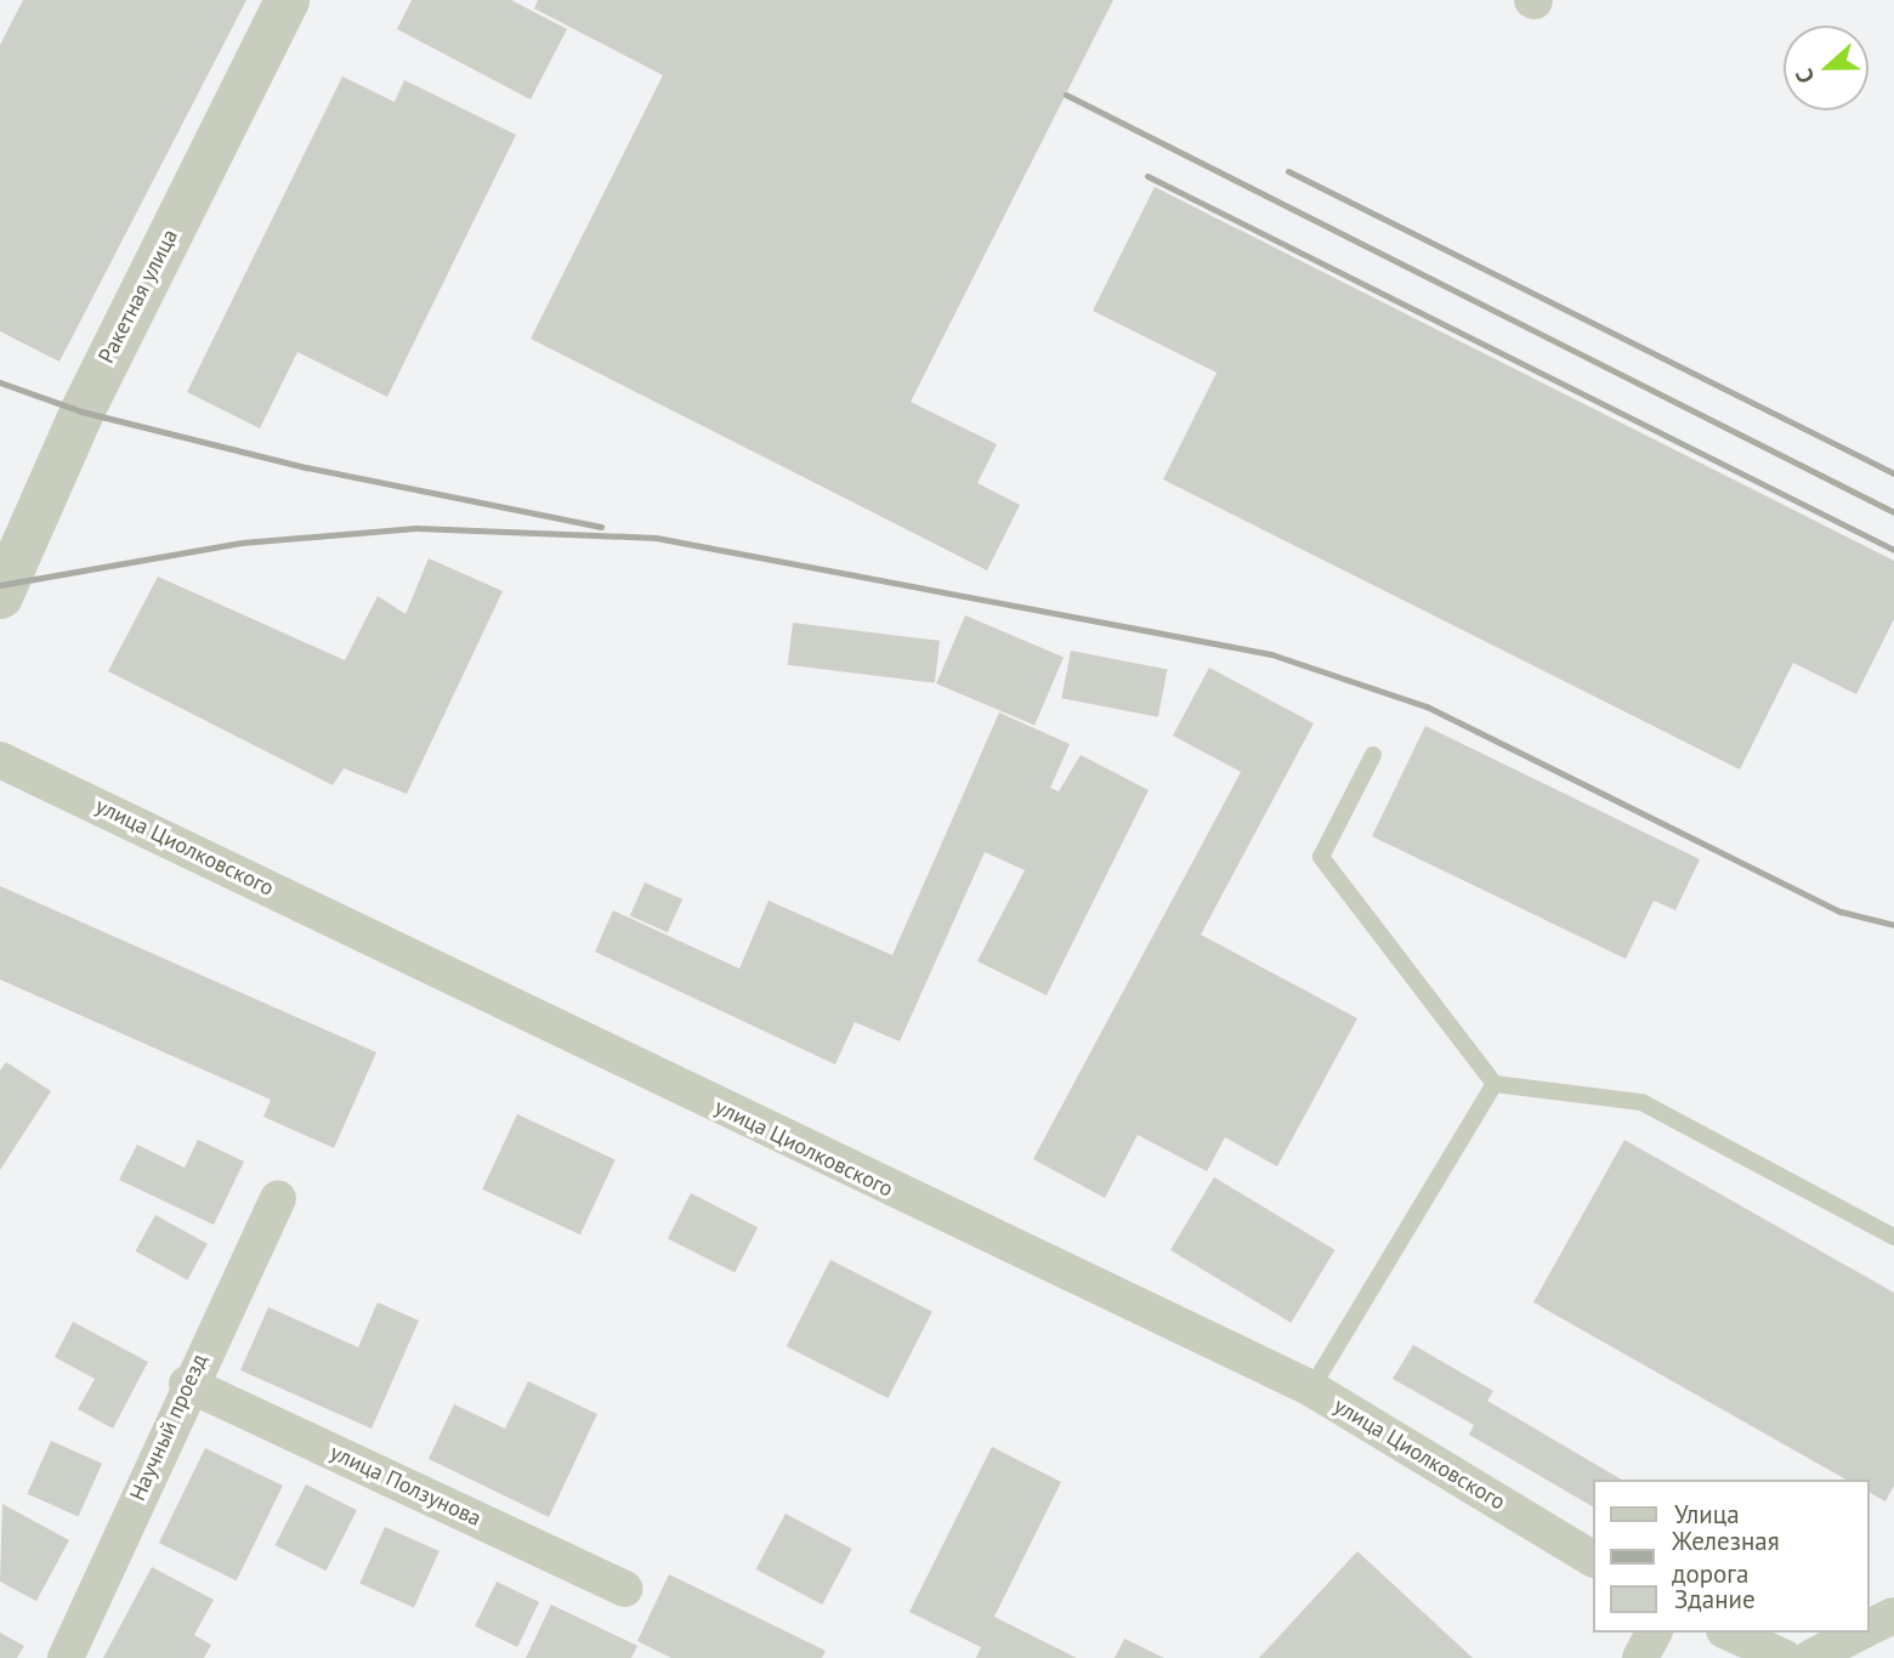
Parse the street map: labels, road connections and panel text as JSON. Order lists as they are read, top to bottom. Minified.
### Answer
{"streets":{"street":["Ракетная улица","улица Циолковского","Научный проезд","улица Ползунова"]},"crossings":[["Научный проезд","улица Ползунова"]],"legend":["Улица","Железная дорога","Здание"],"north":"left"}
